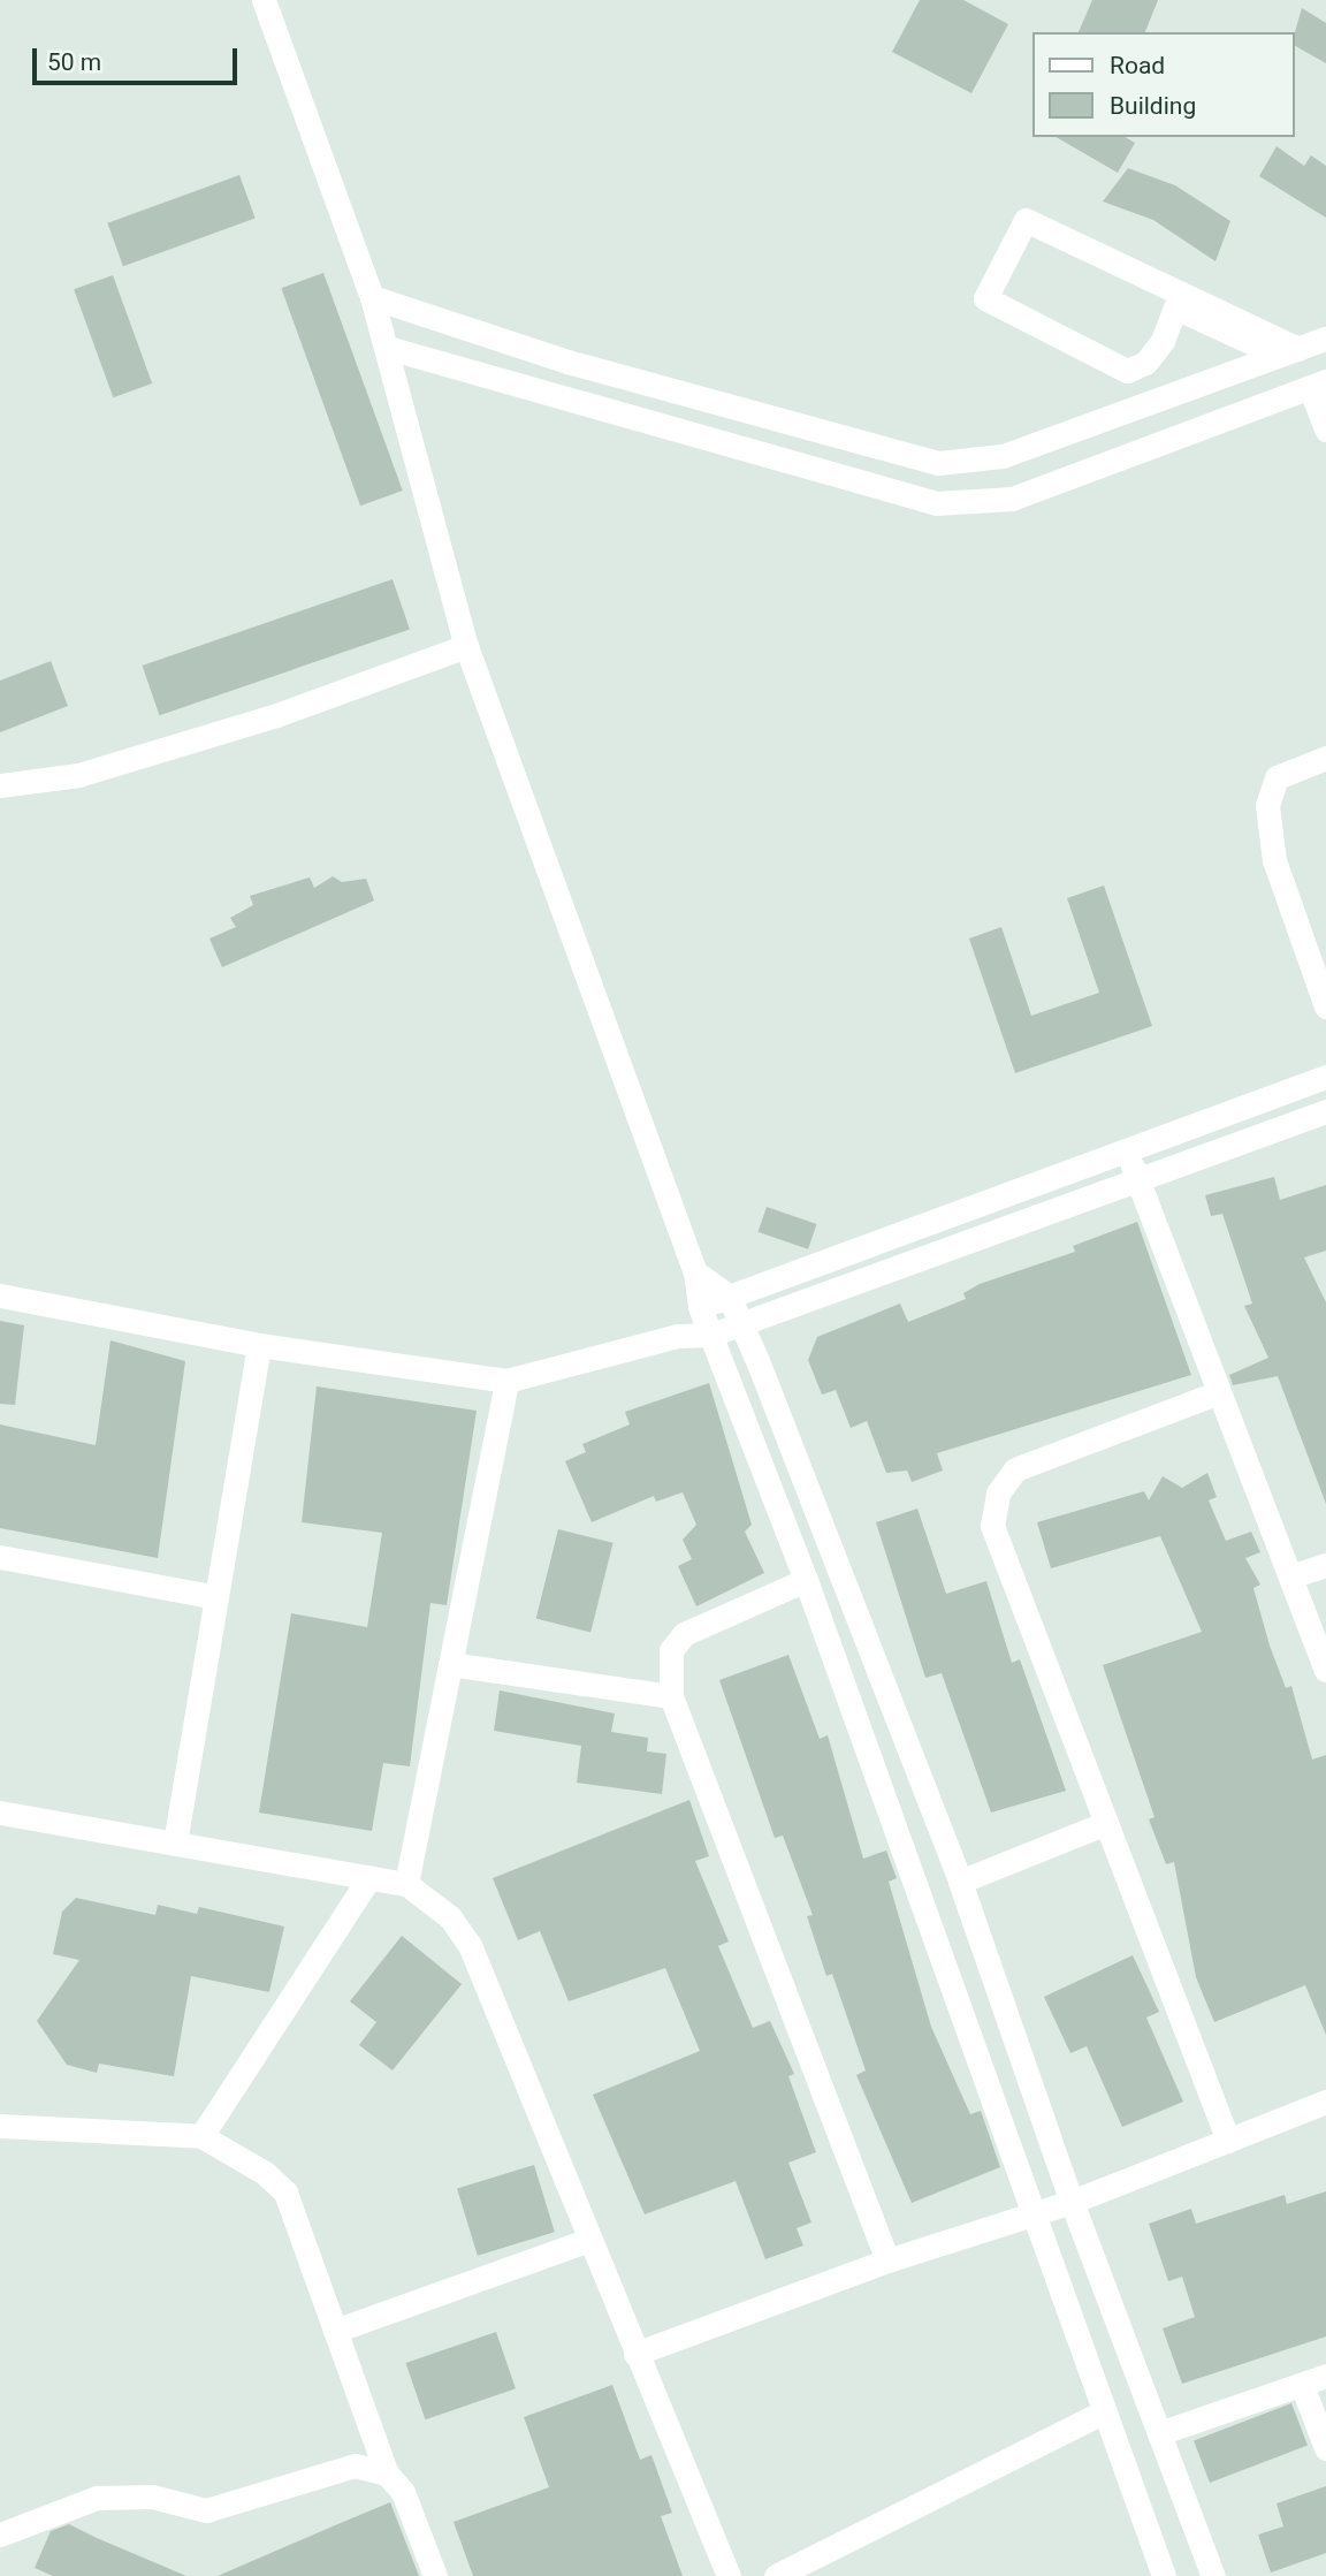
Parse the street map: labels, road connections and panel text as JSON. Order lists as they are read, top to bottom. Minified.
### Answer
{"legend":["Road","Building"],"scale_bar":"50 m"}
